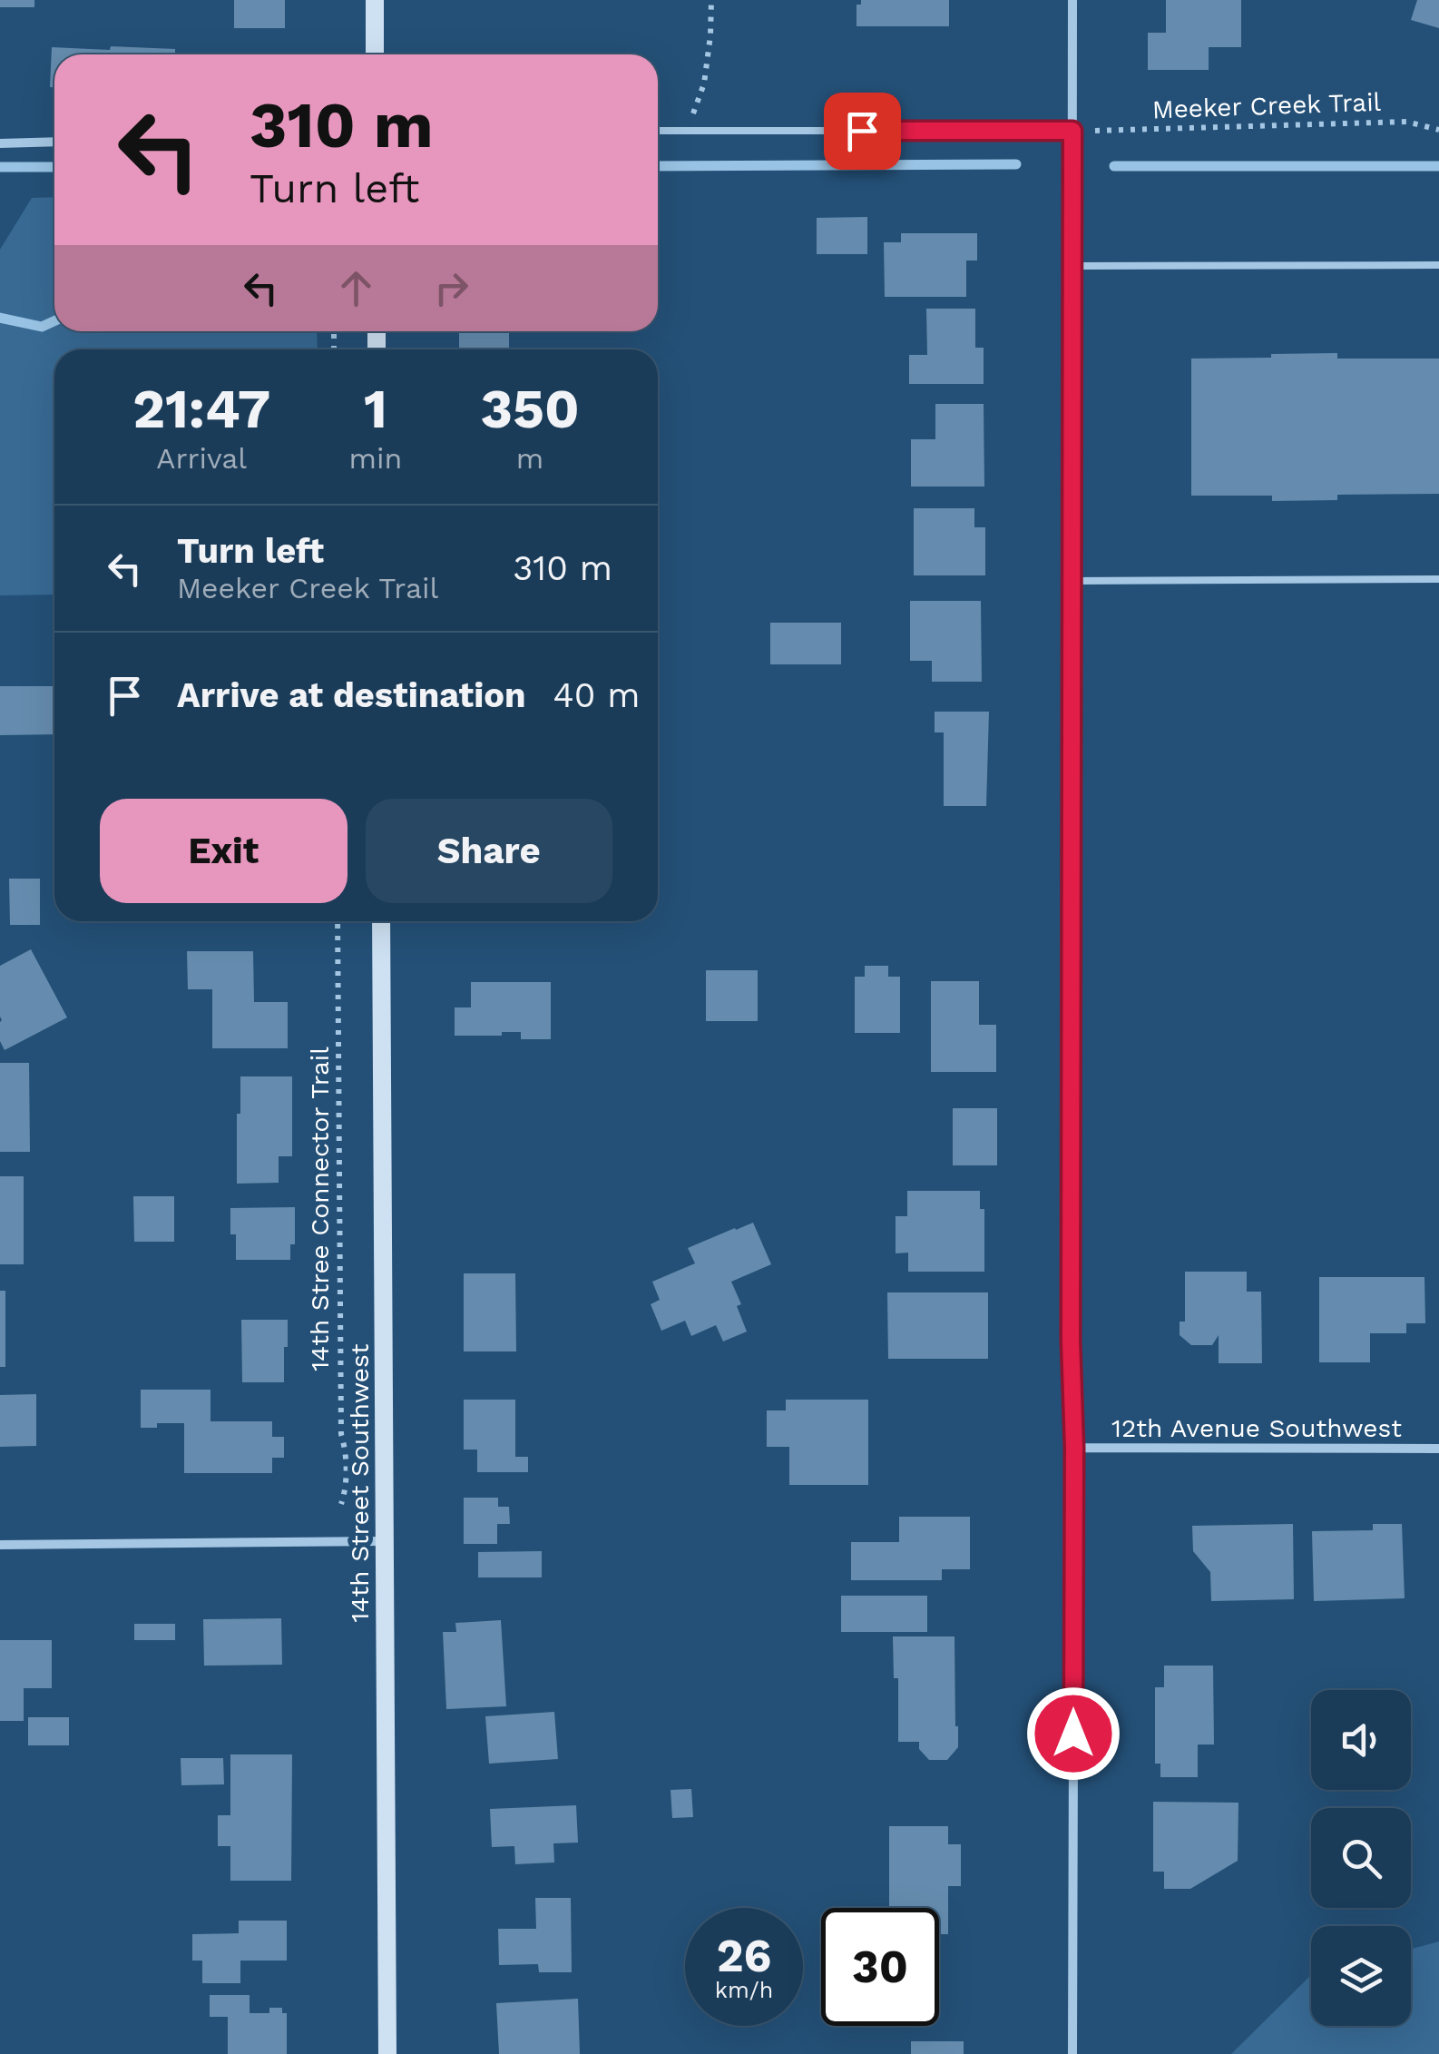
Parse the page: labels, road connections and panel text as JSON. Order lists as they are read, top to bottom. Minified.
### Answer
{"streets":{"street":["12th Avenue Southwest","14th Street Southwest"],"path":["Meeker Creek Trail","14th Stree Connector Trail"]},"page":{"turn":["310 m","Turn left"],"eta":["21:47","Arrival","1","min","350","m"],"list":[{"name":"Turn left","note":"Meeker Creek Trail","value":"310 m"},{"name":"Arrive at destination","value":"40 m"}],"buttons":["Exit","Share"],"speed":"26 km/h","limit":"30"}}
